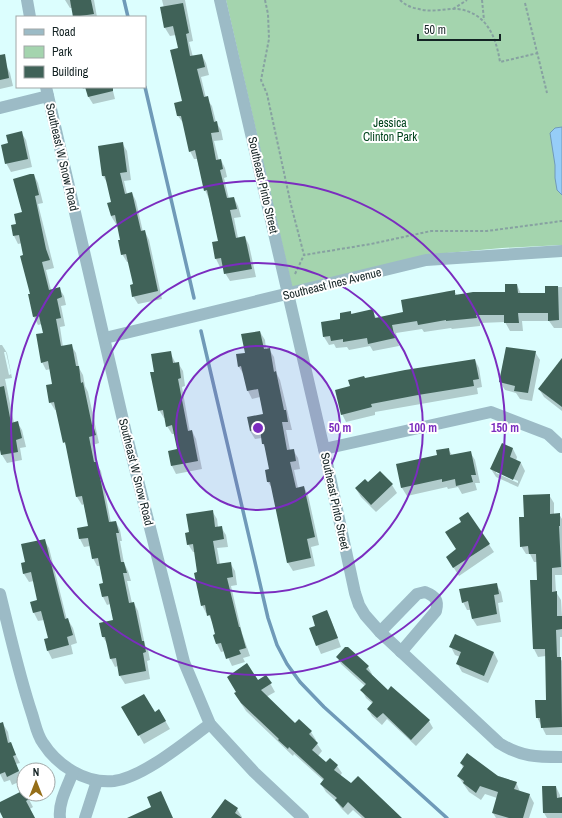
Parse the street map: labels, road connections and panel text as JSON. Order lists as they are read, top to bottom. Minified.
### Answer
{"streets":{"street":["Southeast W Snow Road","Southeast Pinto Street","Southeast Ines Avenue"]},"crossings":[["Southeast W Snow Road","Southeast Ines Avenue"],["Southeast Pinto Street","Southeast Ines Avenue"]],"parks":["Jessica Clinton Park"],"legend":["Road","Park","Building"],"scale_bar":"50 m","north":"top","rings":["50 m","100 m","150 m"]}
